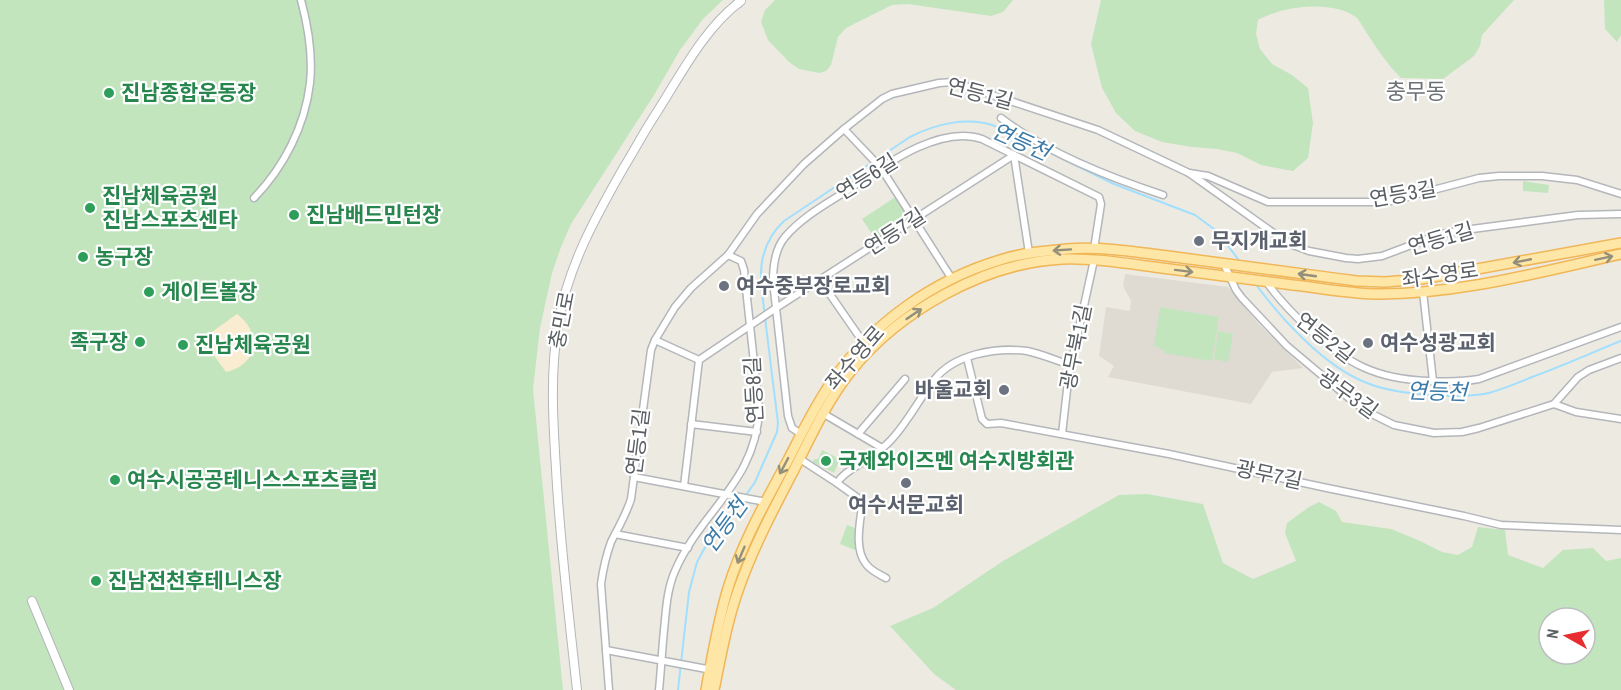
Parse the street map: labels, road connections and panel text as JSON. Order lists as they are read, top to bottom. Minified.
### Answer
{"streets":{"main road":["좌수영로"],"street":["연등1길","연등6길","연등3길","연등7길","충민로","연등2길","광무북1길","연등8길","광무3길","광무7길"]},"crossings":[["연등1길","연등3길"],["연등1길","연등8길"],["연등6길","연등7길"],["연등6길","좌수영로"],["연등7길","연등8길"],["좌수영로","연등2길"],["좌수영로","광무북1길"],["좌수영로","광무3길"],["광무북1길","광무7길"]],"districts":["충무동"],"water":["연등천"],"places":["진남종합운동장","진남체육공원 진남스포츠센타","진남배드민턴장","무지개교회","농구장","여수중부장로교회","게이트볼장","족구장","여수성광교회","진남체육공원","바울교회","국제와이즈멘 여수지방회관","여수시공공테니스스포츠클럽","여수서문교회","진남전천후테니스장"],"north":"left"}
